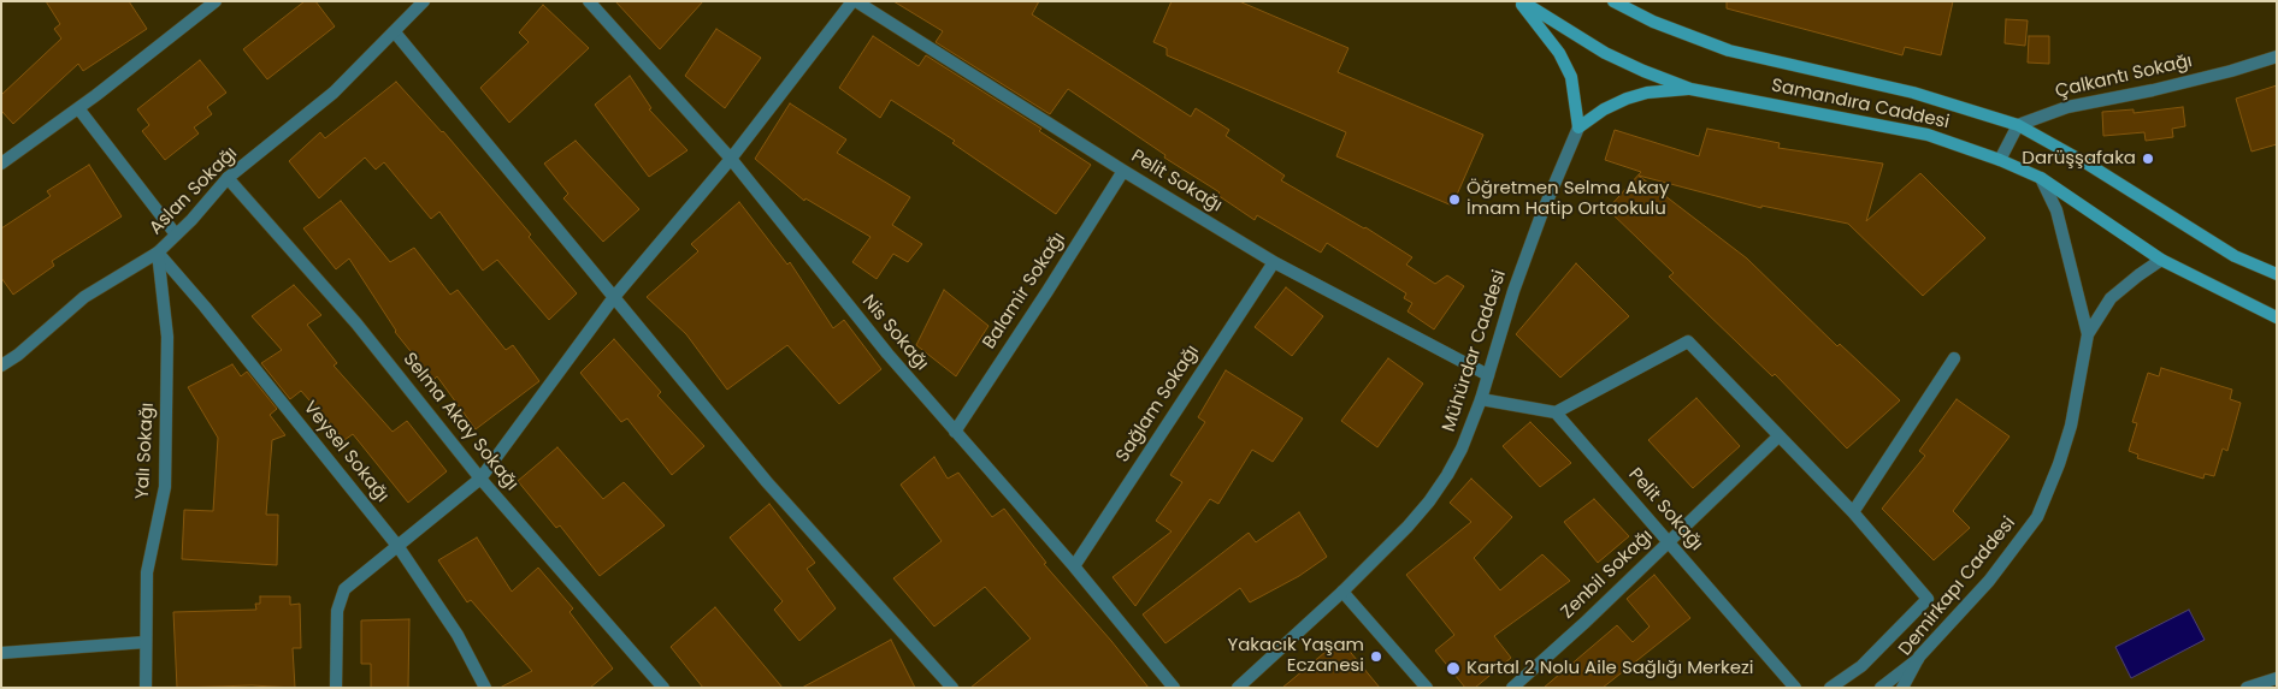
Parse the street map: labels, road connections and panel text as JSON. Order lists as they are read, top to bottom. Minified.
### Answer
{"streets":{"main road":["Samandıra Caddesi"],"street":["Çalkantı Sokağı","Pelit Sokağı","Aslan Sokağı","Balamir Sokağı","Nis Sokağı","Mühürdar Caddesi","Sağlam Sokağı","Selma Akay Sokağı","Yalı Sokağı","Veysel Sokağı","Zenbil Sokağı","Demirkapı Caddesi"]},"crossings":[["Çalkantı Sokağı","Samandıra Caddesi"],["Samandıra Caddesi","Demirkapı Caddesi"],["Pelit Sokağı","Balamir Sokağı"],["Pelit Sokağı","Mühürdar Caddesi"],["Pelit Sokağı","Sağlam Sokağı"],["Pelit Sokağı","Zenbil Sokağı"],["Aslan Sokağı","Selma Akay Sokağı"],["Aslan Sokağı","Yalı Sokağı"],["Aslan Sokağı","Veysel Sokağı"],["Balamir Sokağı","Nis Sokağı"],["Nis Sokağı","Sağlam Sokağı"],["Yalı Sokağı","Veysel Sokağı"]],"places":["Darüşşafaka","Öğretmen Selma Akay İmam Hatip Ortaokulu","Yakacık Yaşam Eczanesi","Kartal 2 Nolu Aile Sağlığı Merkezi"]}
